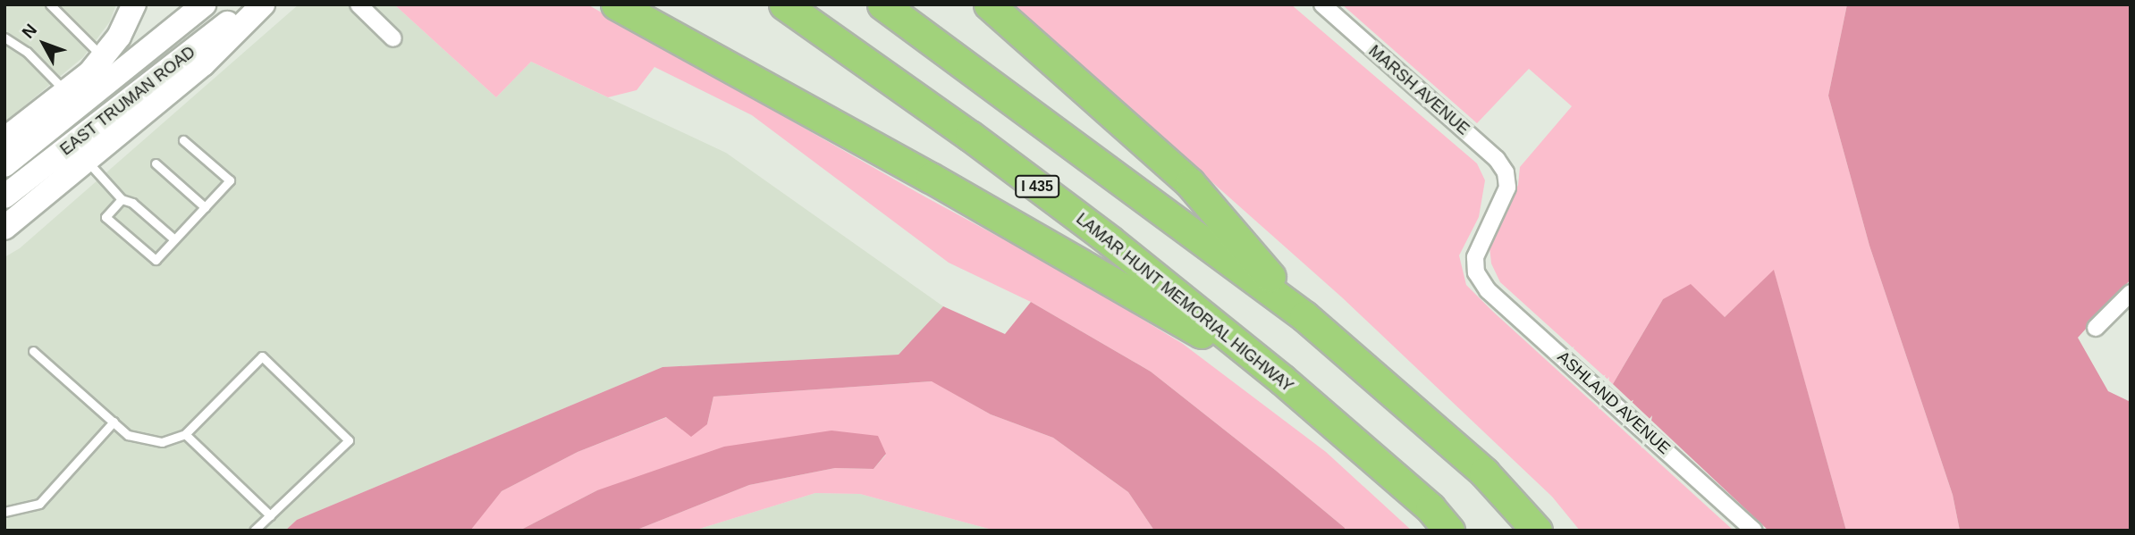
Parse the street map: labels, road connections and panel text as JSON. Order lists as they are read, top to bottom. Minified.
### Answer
{"streets":{"highway":["I 435","LAMAR HUNT MEMORIAL HIGHWAY"],"main road":["EAST TRUMAN ROAD"],"street":["MARSH AVENUE","ASHLAND AVENUE"]},"crossings":[["MARSH AVENUE","ASHLAND AVENUE"]],"north":"top left"}
